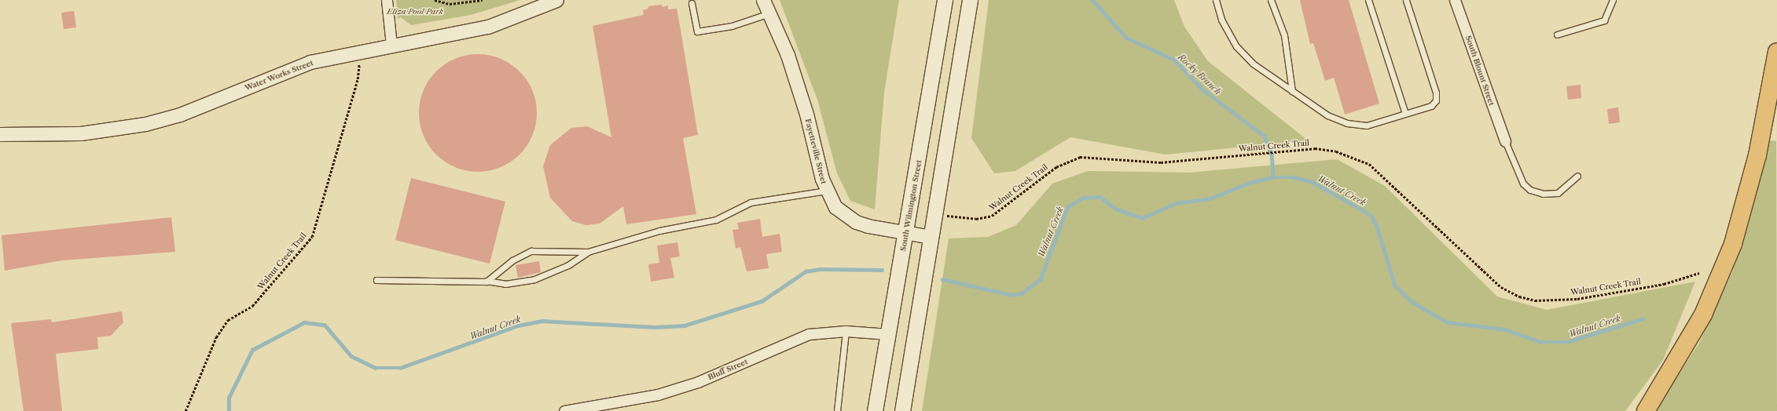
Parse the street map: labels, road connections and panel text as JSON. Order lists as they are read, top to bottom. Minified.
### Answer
{"streets":{"main road":["South Wilmington Street"],"street":["South Blount Street","Water Works Street","Fayetteville Street","Bluff Street"],"path":["Walnut Creek Trail"]},"crossings":[["Fayetteville Street","South Wilmington Street"],["South Wilmington Street","Bluff Street"]],"water":["Rocky Branch","Walnut Creek"],"parks":["Eliza Pool Park"]}
